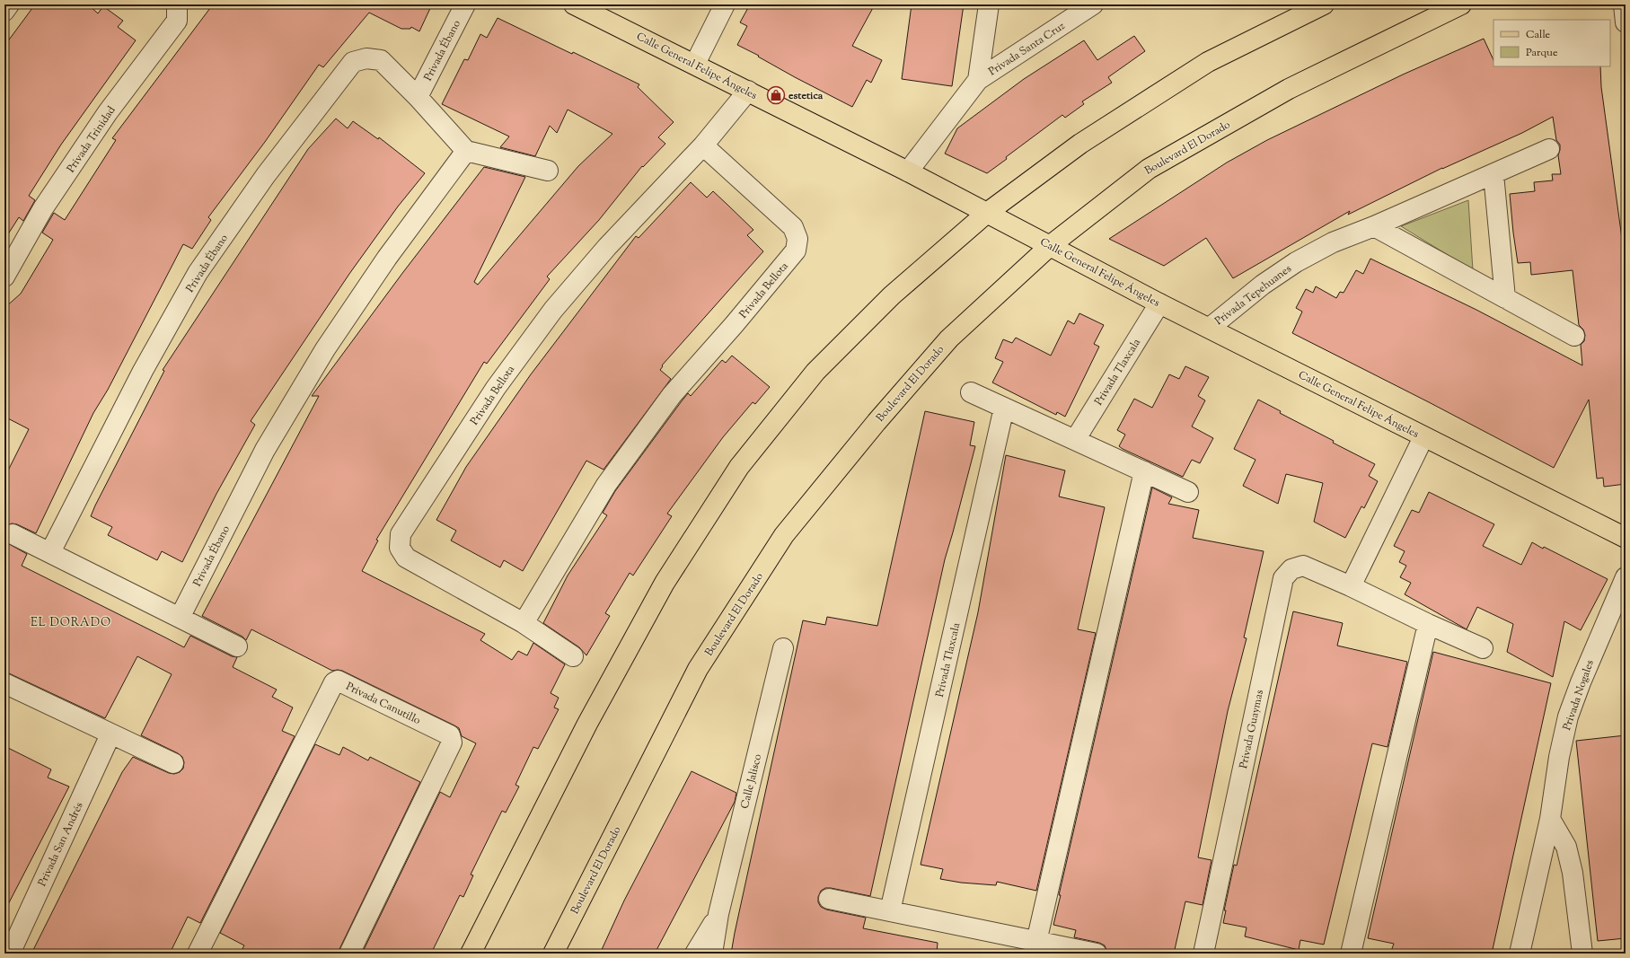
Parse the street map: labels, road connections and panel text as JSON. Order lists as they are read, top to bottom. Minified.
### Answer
{"streets":{"main road":["Calle General Felipe Ángeles","Boulevard El Dorado"],"street":["Privada Santa Cruz","Privada Ébano","Privada Trinidad","Privada Bellota","Privada Tepehuanes","Privada Tlaxcala","Privada Nogales","Privada Canutillo","Privada Guaymas","Calle Jalisco","Privada San Andrés"]},"crossings":[["Privada Santa Cruz","Calle General Felipe Ángeles"],["Calle General Felipe Ángeles","Boulevard El Dorado"],["Calle General Felipe Ángeles","Privada Bellota"],["Calle General Felipe Ángeles","Privada Tepehuanes"],["Calle General Felipe Ángeles","Privada Tlaxcala"]],"districts":["EL DORADO"],"places":{"shop":["estetica"]},"legend":["Calle","Parque"]}
